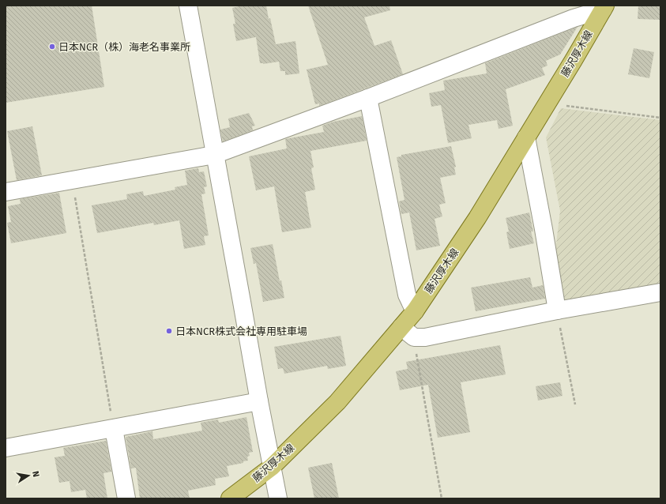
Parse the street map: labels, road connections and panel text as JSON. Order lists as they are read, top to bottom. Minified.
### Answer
{"streets":{"main road":["藤沢厚木線"]},"places":["日本NCR（株）海老名事業所","日本NCR株式会社専用駐車場"],"north":"right"}
